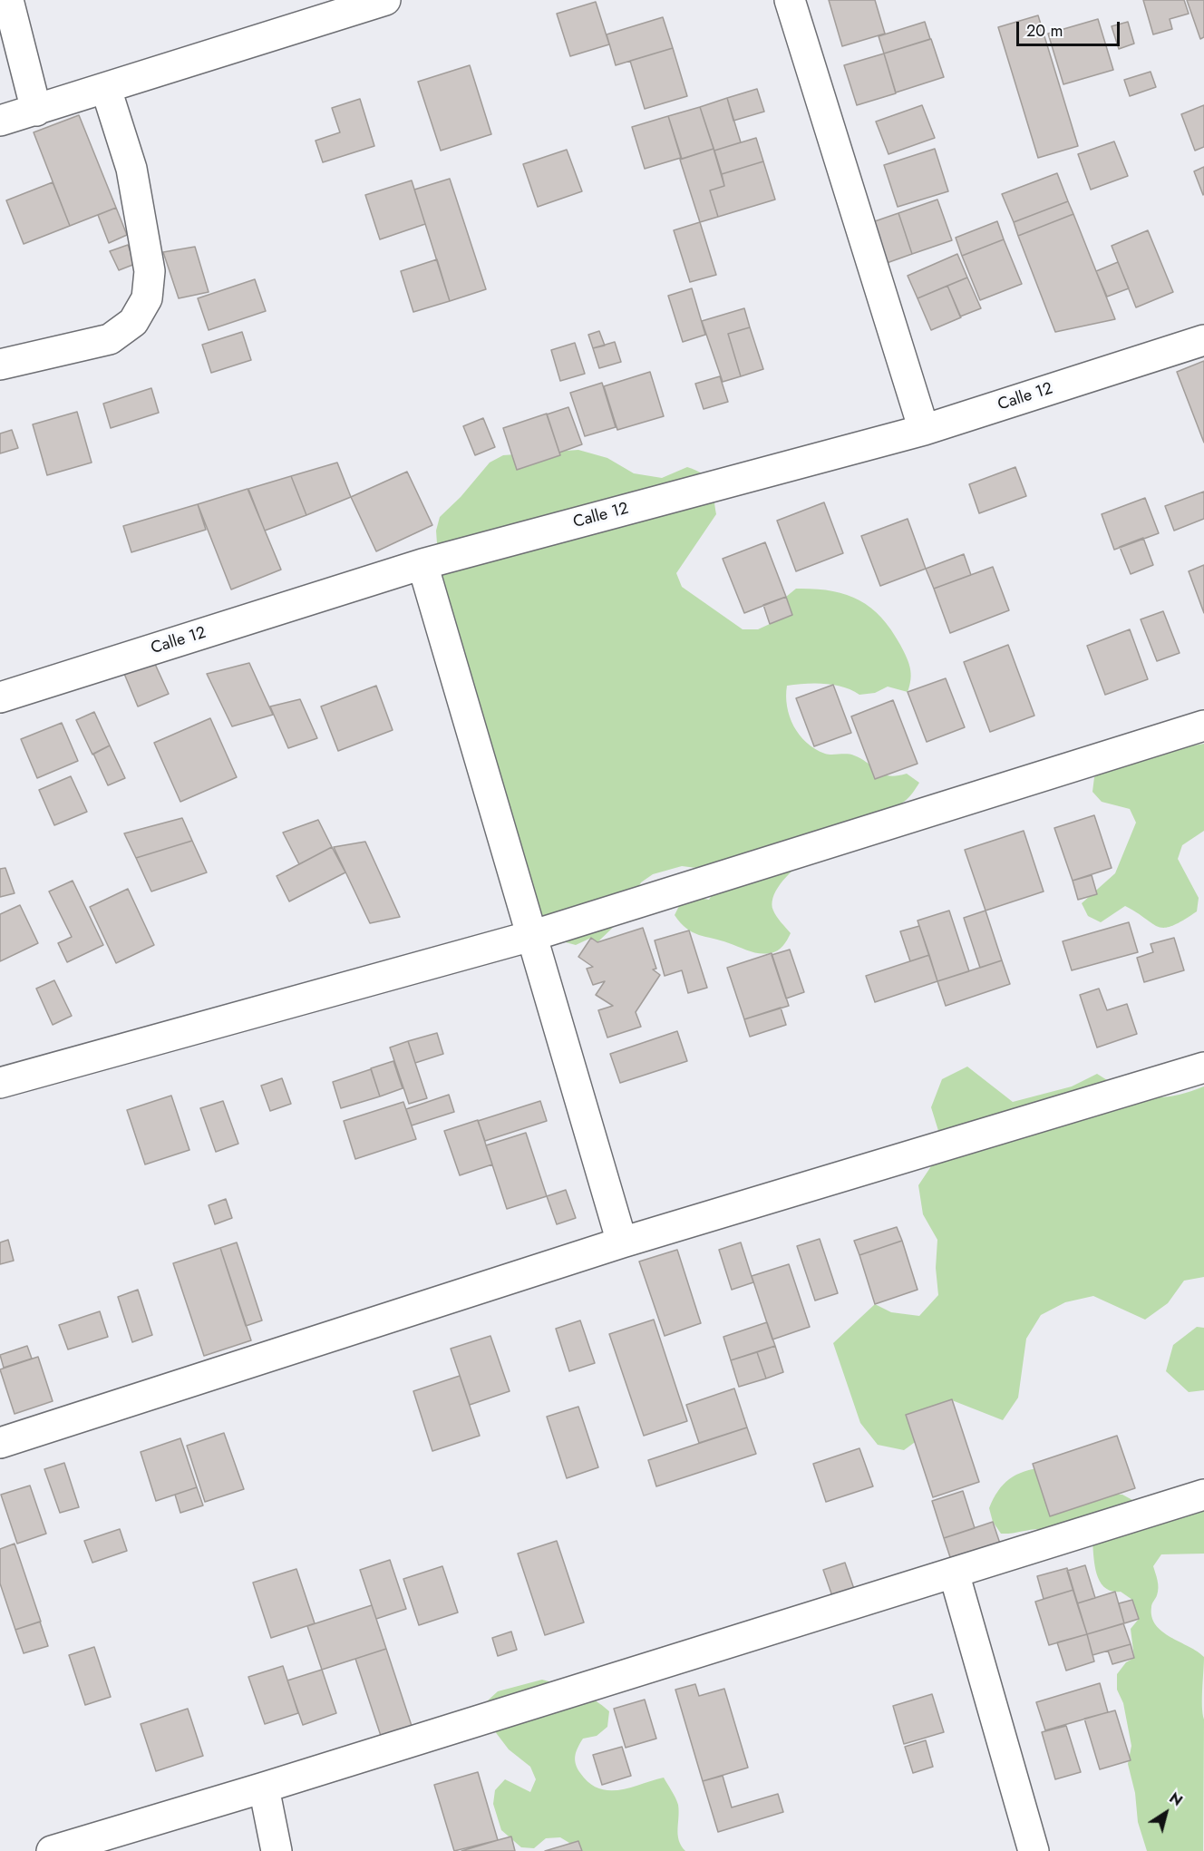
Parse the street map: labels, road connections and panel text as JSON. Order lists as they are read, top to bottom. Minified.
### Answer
{"streets":{"street":["Calle 12"]},"scale_bar":"20 m","north":"top right"}
